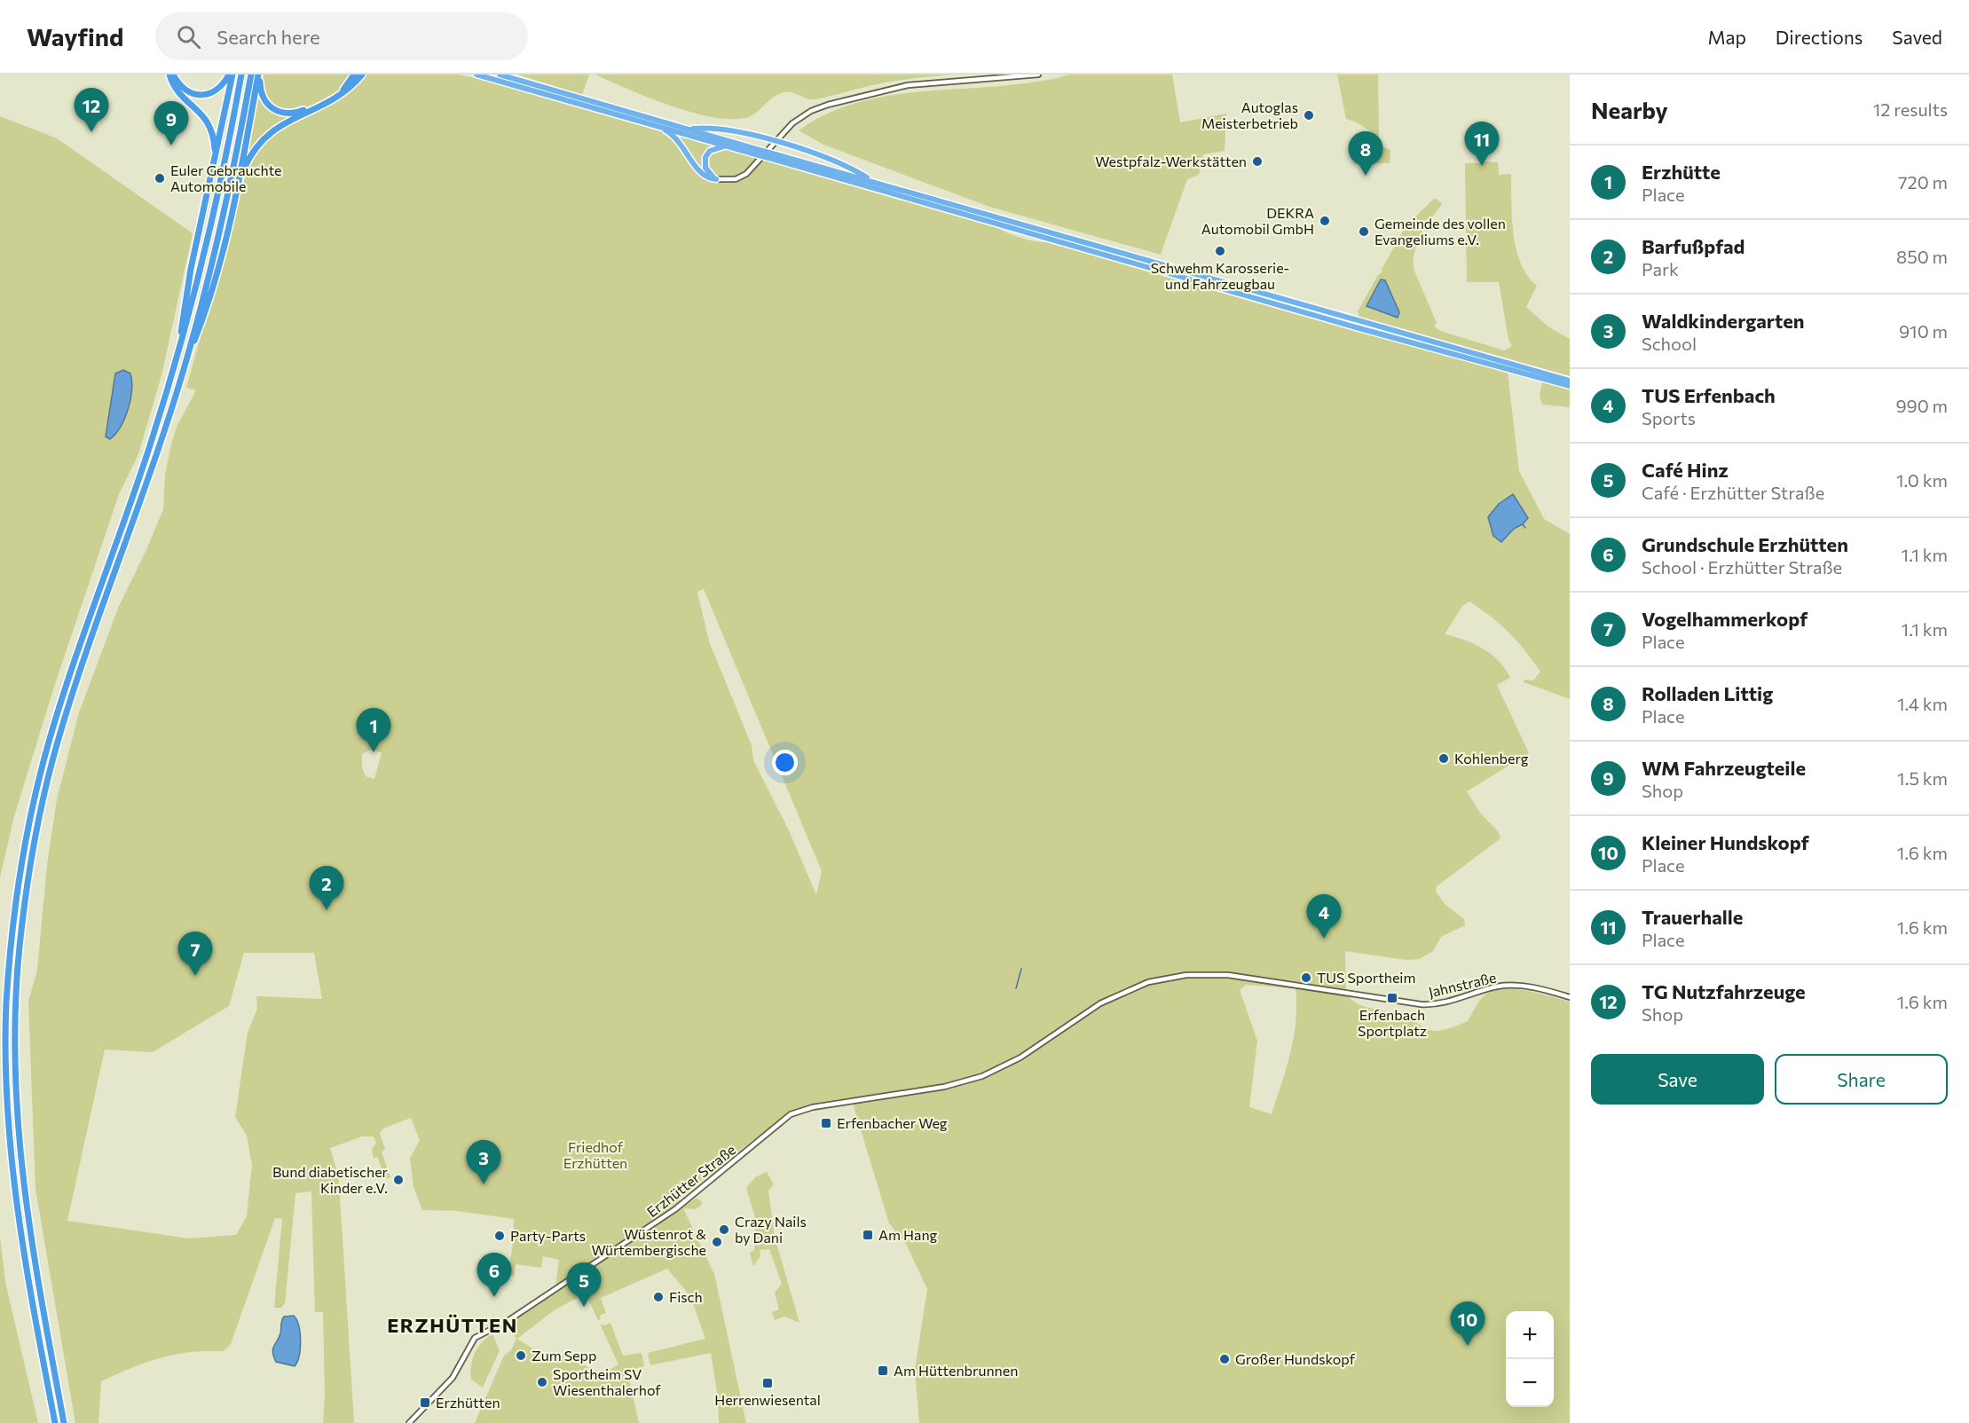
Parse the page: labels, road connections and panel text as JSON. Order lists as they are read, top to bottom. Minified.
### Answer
{"streets":{"street":["Jahnstraße","Erzhütter Straße"]},"crossings":[["Jahnstraße","Erzhütter Straße"]],"districts":["ERZHÜTTEN"],"parks":["Friedhof Erzhütten"],"places":{"other":["Autoglas Meisterbetrieb","Westpfalz-Werkstätten","Euler Gebrauchte Automobile","DEKRA Automobil GmbH","Gemeinde des vollen Evangeliums e.V.","Schwehm Karosserie- und Fahrzeugbau","Kohlenberg","TUS Sportheim","Bund diabetischer Kinder e.V.","Crazy Nails by Dani","Party-Parts","Wüstenrot & Würtembergische","Fisch","Zum Sepp","Großer Hundskopf","Sportheim SV Wiesenthalerhof"],"transit":["Erfenbach Sportplatz","Erfenbacher Weg","Am Hang","Am Hüttenbrunnen","Herrenwiesental","Erzhütten"]},"page":{"header":"Wayfind","search":"Search here","nav":["Map","Directions","Saved"],"heading":["Nearby","12 results"],"pins":["12","9","11","8","1","2","4","7","3","6","5","10"],"list":[{"mark":"1","name":"Erzhütte","note":"Place","value":"720 m"},{"mark":"2","name":"Barfußpfad","note":"Park","value":"850 m"},{"mark":"3","name":"Waldkindergarten","note":"School","value":"910 m"},{"mark":"4","name":"TUS Erfenbach","note":"Sports","value":"990 m"},{"mark":"5","name":"Café Hinz","note":"Café · Erzhütter Straße","value":"1.0 km"},{"mark":"6","name":"Grundschule Erzhütten","note":"School · Erzhütter Straße","value":"1.1 km"},{"mark":"7","name":"Vogelhammerkopf","note":"Place","value":"1.1 km"},{"mark":"8","name":"Rolladen Littig","note":"Place","value":"1.4 km"},{"mark":"9","name":"WM Fahrzeugteile","note":"Shop","value":"1.5 km"},{"mark":"10","name":"Kleiner Hundskopf","note":"Place","value":"1.6 km"},{"mark":"11","name":"Trauerhalle","note":"Place","value":"1.6 km"},{"mark":"12","name":"TG Nutzfahrzeuge","note":"Shop","value":"1.6 km"}],"buttons":["Save","Share"],"map_buttons":["+","−"]}}
